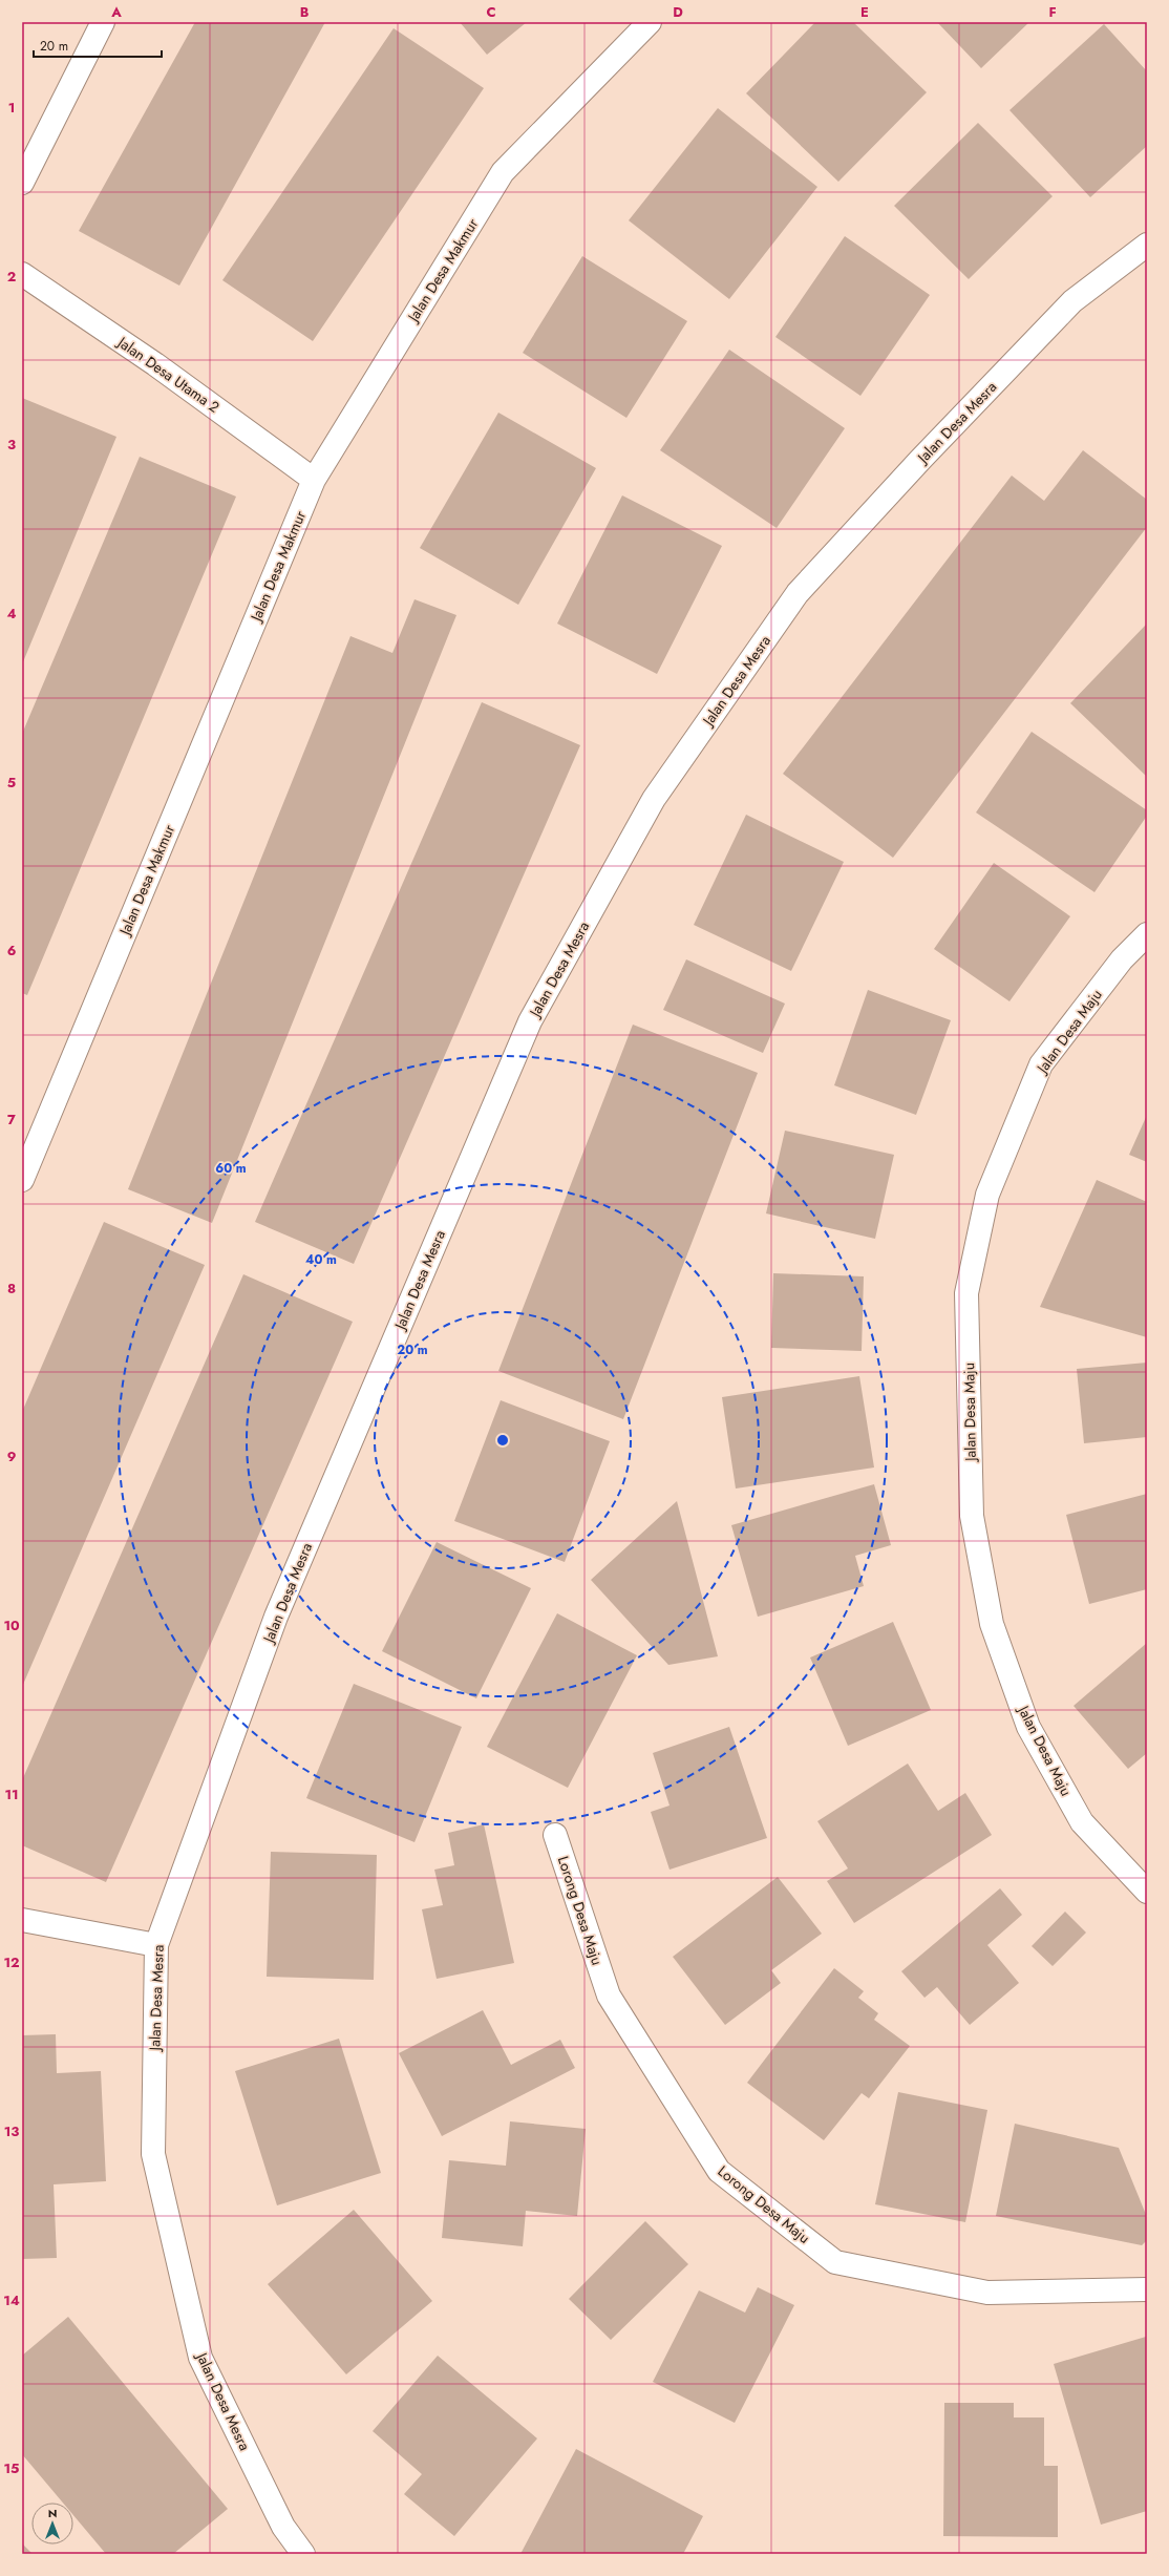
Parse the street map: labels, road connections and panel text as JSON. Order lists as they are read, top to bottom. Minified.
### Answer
{"streets":{"street":["Jalan Desa Makmur","Jalan Desa Utama 2","Jalan Desa Mesra","Jalan Desa Maju","Lorong Desa Maju"]},"crossings":[["Jalan Desa Makmur","Jalan Desa Utama 2"]],"scale_bar":"20 m","north":"top","grid":{"columns":["A","B","C","D","E","F"],"rows":["1","2","3","4","5","6","7","8","9","10","11","12","13","14","15"]},"rings":["60 m","40 m","20 m"]}
